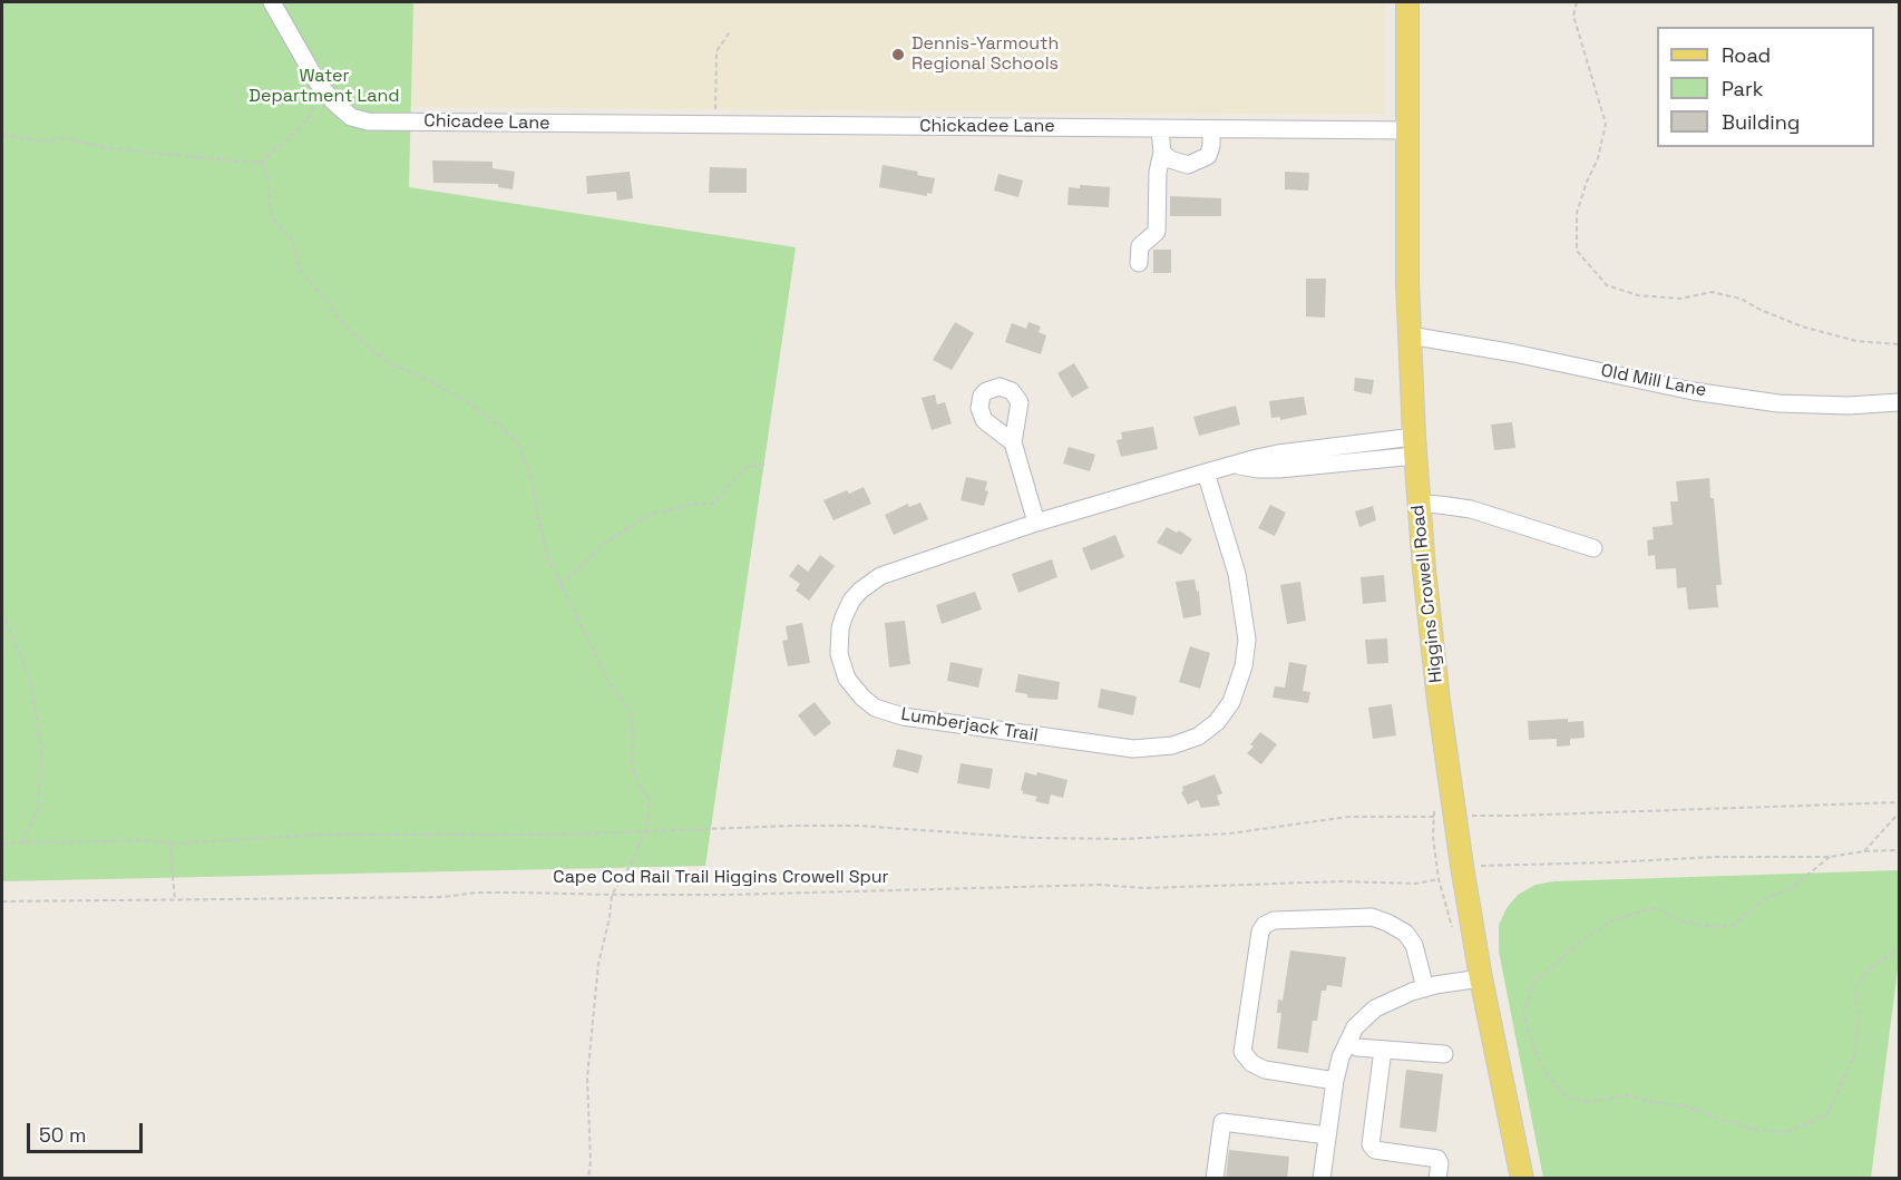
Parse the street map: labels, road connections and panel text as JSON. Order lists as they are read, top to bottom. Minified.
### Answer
{"streets":{"main road":["Higgins Crowell Road"],"street":["Chicadee Lane","Chickadee Lane","Old Mill Lane","Lumberjack Trail"],"path":["Cape Cod Rail Trail Higgins Crowell Spur"]},"crossings":[["Chicadee Lane","Chickadee Lane"],["Chickadee Lane","Higgins Crowell Road"],["Old Mill Lane","Higgins Crowell Road"],["Higgins Crowell Road","Lumberjack Trail"]],"parks":["Water Department Land"],"places":["Dennis-Yarmouth Regional Schools"],"legend":["Road","Park","Building"],"scale_bar":"50 m"}
